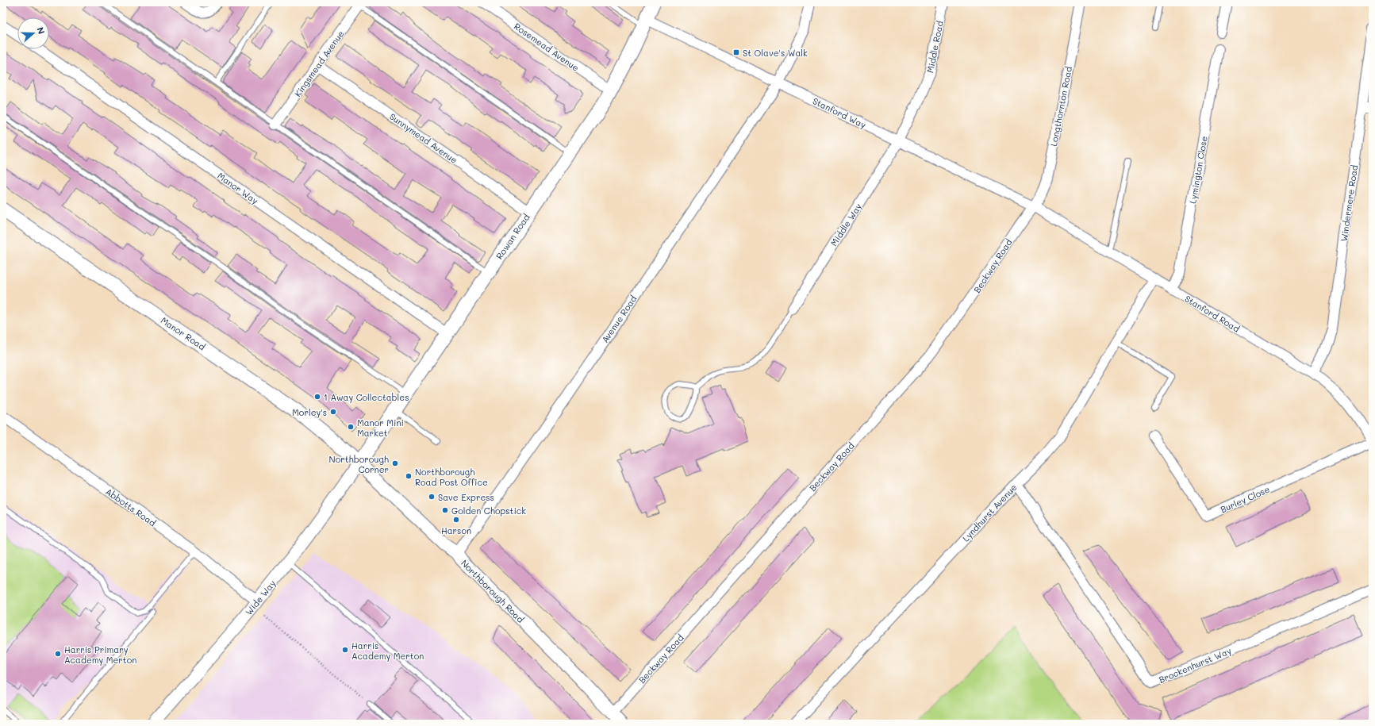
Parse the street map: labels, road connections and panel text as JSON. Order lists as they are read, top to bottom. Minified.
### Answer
{"streets":{"main road":["Rowan Road","Manor Road"],"street":["Rosemead Avenue","Middle Road","Kingsmead Avenue","Longthornton Road","Stanford Way","Sunnymead Avenue","Lymington Close","Manor Way","Windermere Road","Middle Way","Beckway Road","Stanford Road","Avenue Road","Burley Close","Abbotts Road","Lyndhurst Avenue","Northborough Road","Wide Way","Brockenhurst Way"]},"crossings":[["Rosemead Avenue","Rowan Road"],["Middle Road","Stanford Way"],["Middle Road","Middle Way"],["Kingsmead Avenue","Sunnymead Avenue"],["Longthornton Road","Stanford Way"],["Longthornton Road","Beckway Road"],["Longthornton Road","Stanford Road"],["Stanford Way","Middle Way"],["Stanford Way","Rowan Road"],["Stanford Way","Beckway Road"],["Stanford Way","Stanford Road"],["Stanford Way","Avenue Road"],["Sunnymead Avenue","Rowan Road"],["Lymington Close","Stanford Road"],["Manor Way","Rowan Road"],["Windermere Road","Stanford Road"],["Rowan Road","Manor Road"],["Rowan Road","Northborough Road"],["Rowan Road","Wide Way"],["Beckway Road","Stanford Road"],["Beckway Road","Northborough Road"],["Stanford Road","Burley Close"],["Stanford Road","Lyndhurst Avenue"],["Avenue Road","Northborough Road"],["Manor Road","Northborough Road"],["Manor Road","Wide Way"],["Abbotts Road","Wide Way"],["Lyndhurst Avenue","Brockenhurst Way"],["Northborough Road","Wide Way"]],"places":{"transit":["St Olave's Walk"],"other":["1 Away Collectables","Morley's","Manor Mini Market","Northborough Corner","Northborough Road Post Office","Save Express","Golden Chopstick","Harson","Harris Academy Merton","Harris Primary Academy Merton"]},"north":"right"}
